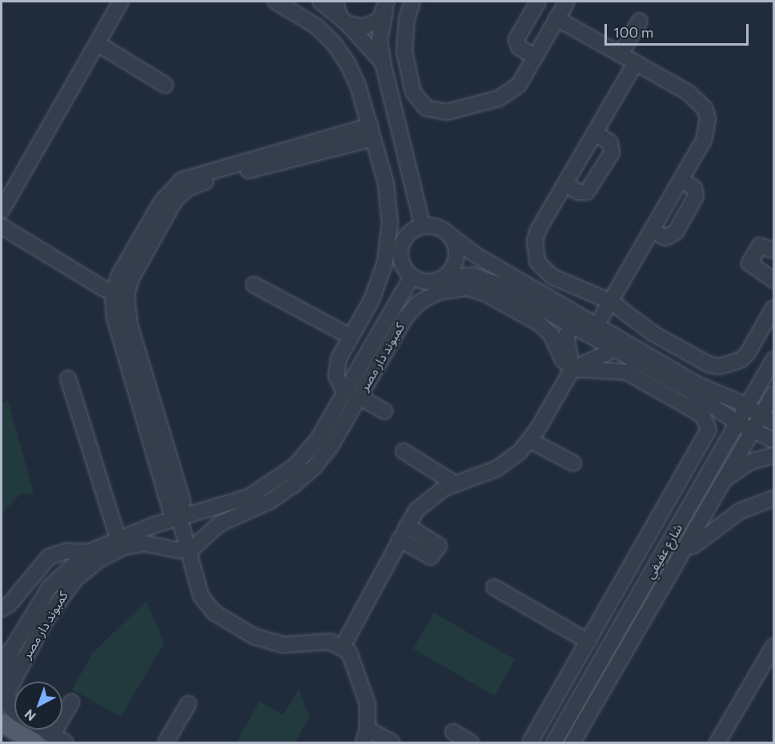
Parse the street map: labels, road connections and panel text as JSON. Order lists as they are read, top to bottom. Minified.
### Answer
{"streets":{"street":["كمبوند دار مصر","شارع عفيفي"]},"scale_bar":"100 m","north":"bottom left"}
